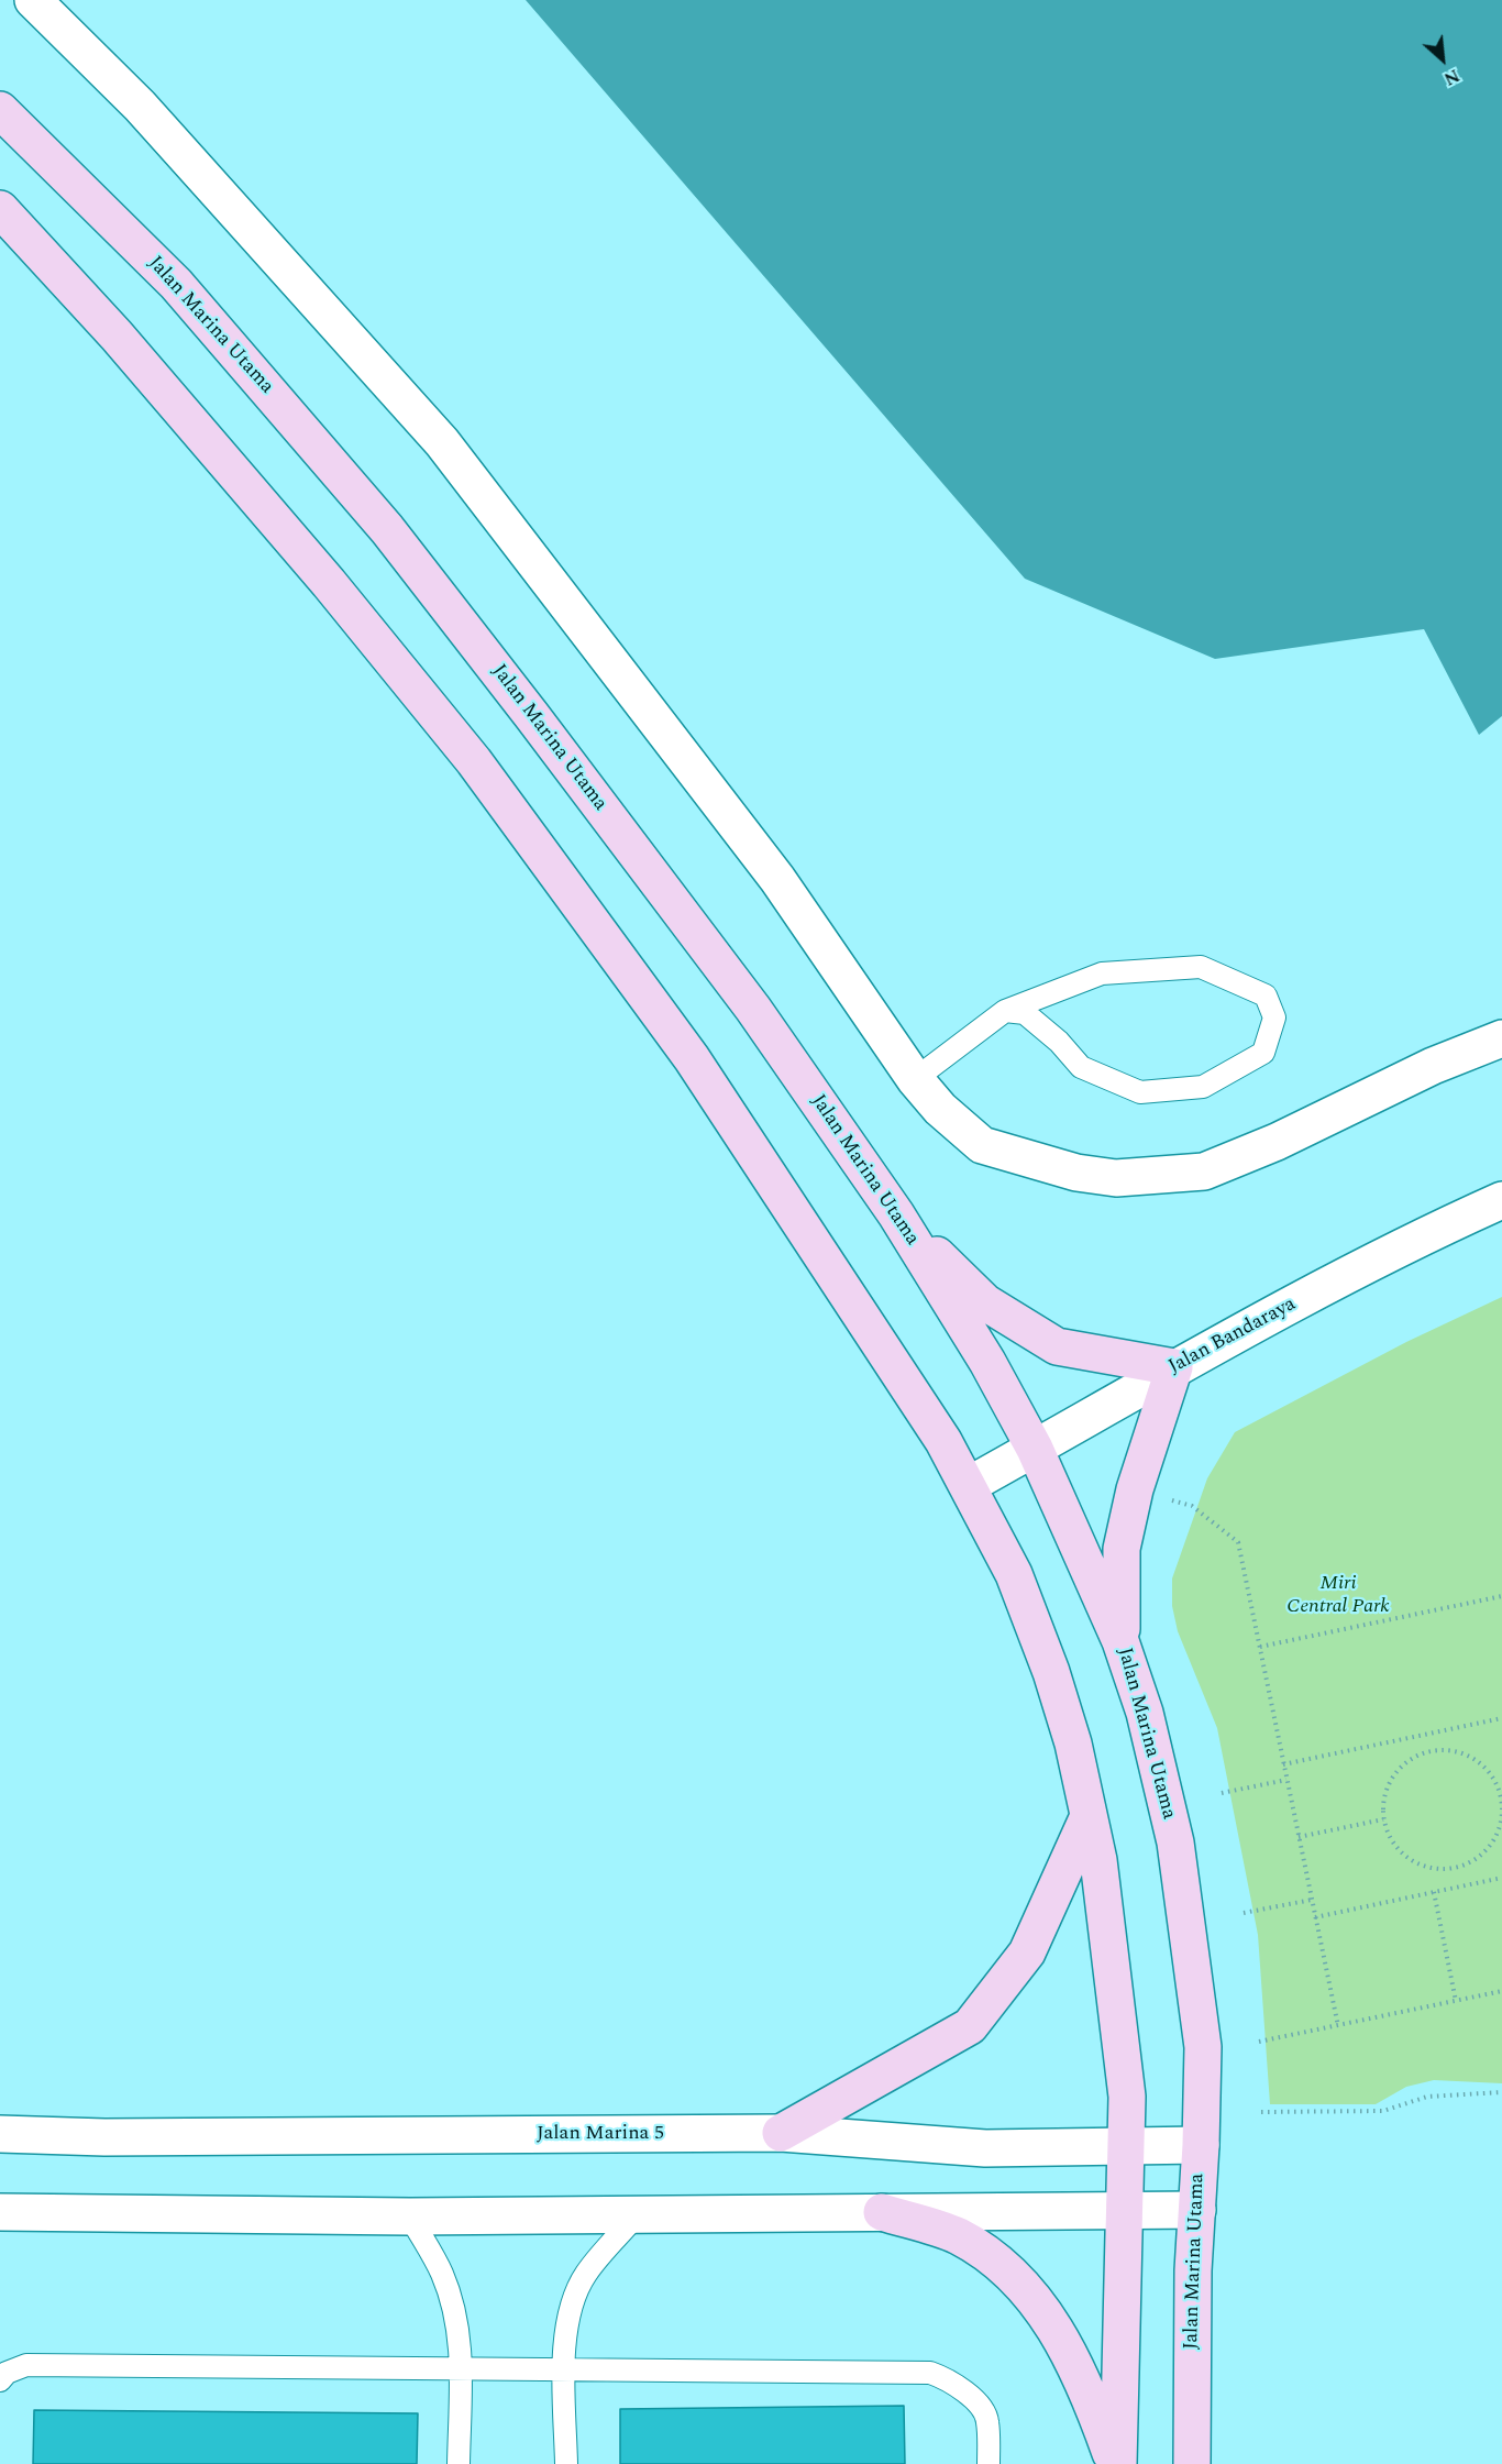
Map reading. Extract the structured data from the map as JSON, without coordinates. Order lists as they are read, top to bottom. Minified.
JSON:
{"streets":{"main road":["Jalan Marina Utama"],"street":["Jalan Bandaraya","Jalan Marina 5"]},"crossings":[["Jalan Marina Utama","Jalan Bandaraya"],["Jalan Marina Utama","Jalan Marina 5"]],"parks":["Miri Central Park"],"north":"bottom right"}
